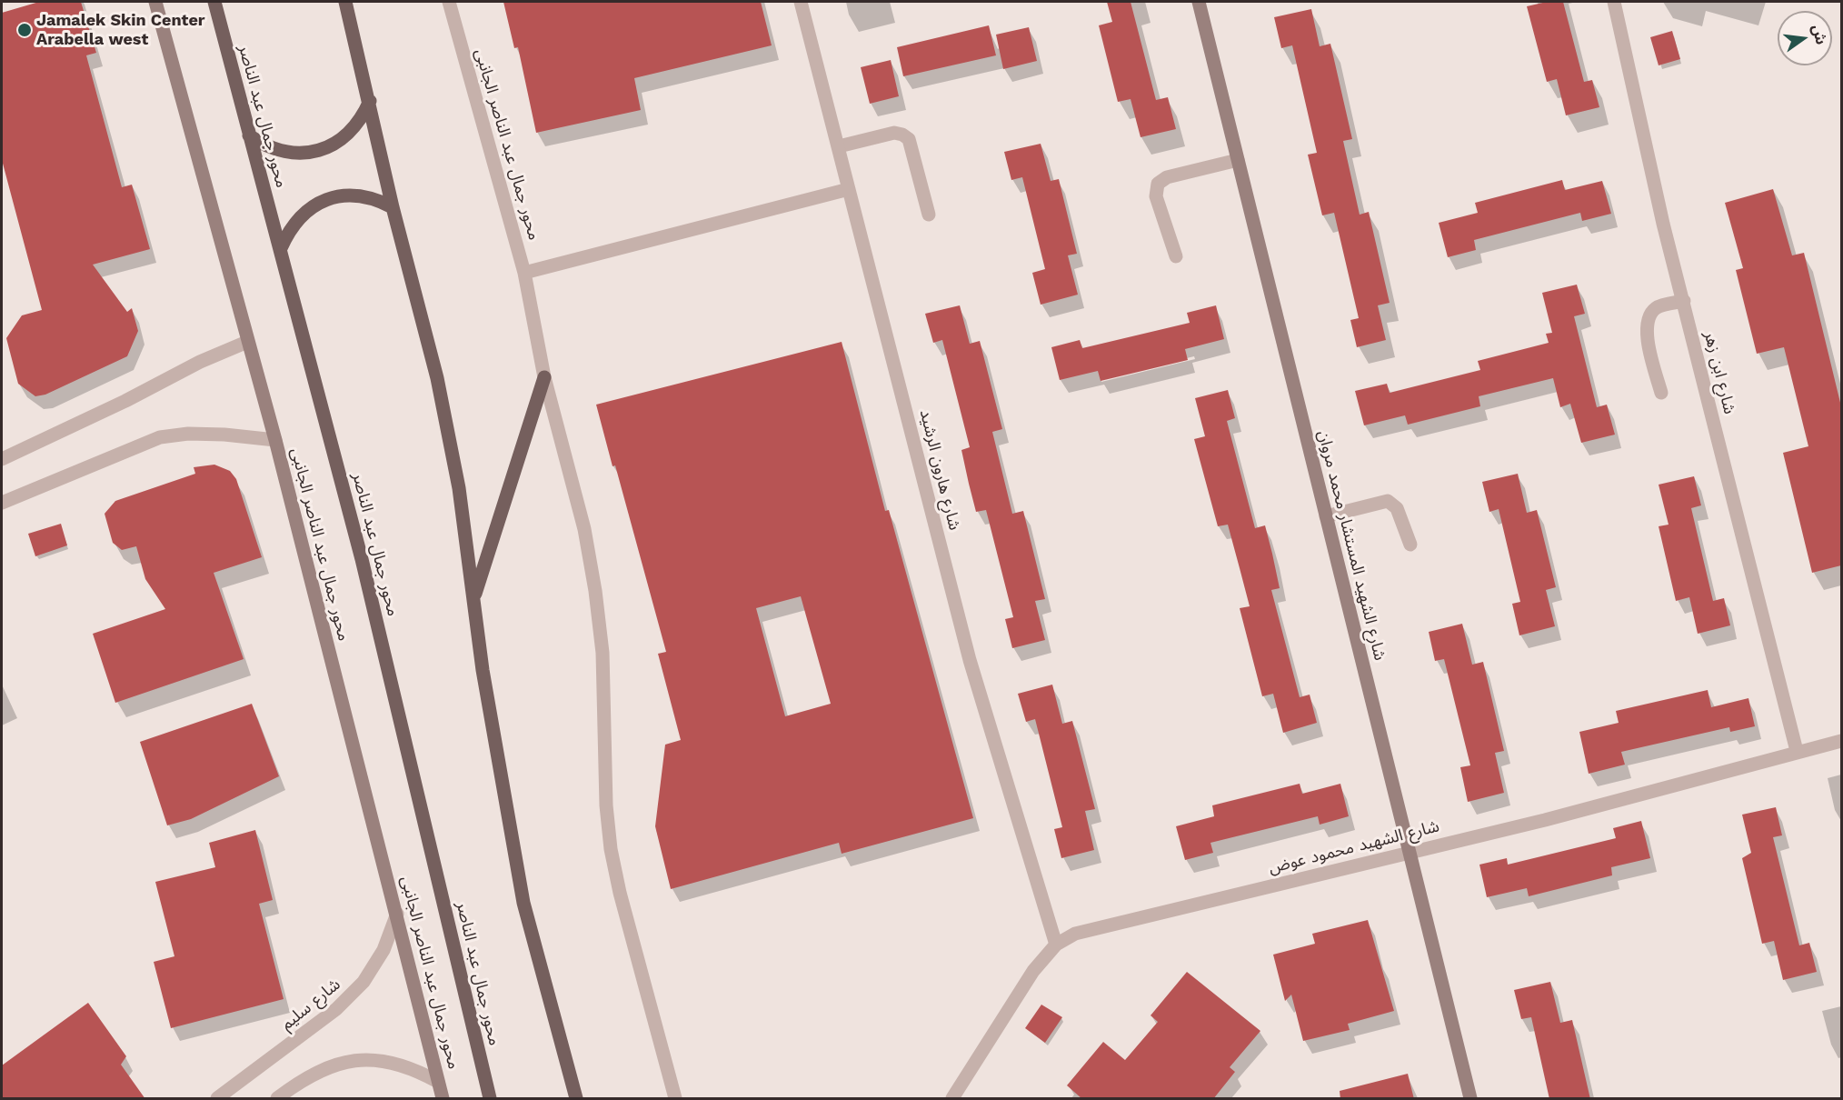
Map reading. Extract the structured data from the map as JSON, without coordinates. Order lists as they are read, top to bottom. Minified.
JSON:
{"streets":{"main road":["محور جمال عبد الناصر"],"street":["محور جمال عبد الناصر الجانبى","شارع ابن زهر","شارع هارون الرشيد","شارع الشهيد المستشار محمد مروان","شارع الشهيد محمود عوض","شارع سليم"]},"crossings":[["محور جمال عبد الناصر الجانبى","شارع سليم"],["شارع ابن زهر","شارع الشهيد محمود عوض"],["شارع هارون الرشيد","شارع الشهيد محمود عوض"],["شارع الشهيد المستشار محمد مروان","شارع الشهيد محمود عوض"]],"places":["Jamalek Skin Center Arabella west"],"north":"right"}
